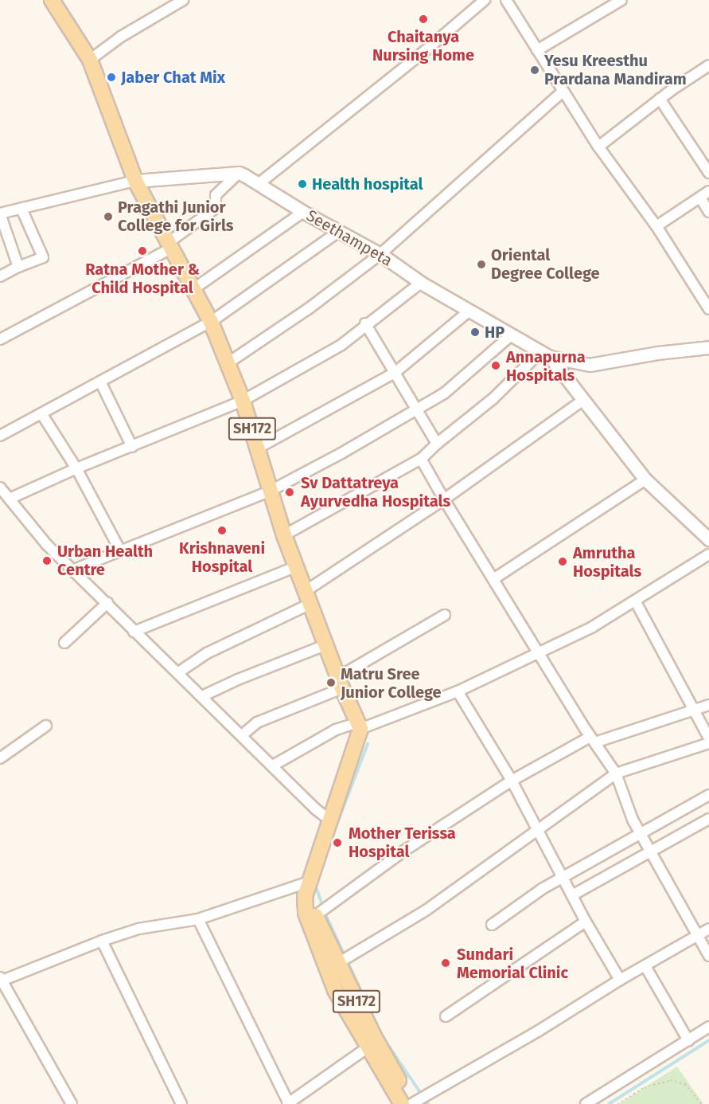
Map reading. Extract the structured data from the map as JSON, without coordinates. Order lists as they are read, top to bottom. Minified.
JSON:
{"streets":{"main road":["SH172"],"street":["Seethampeta"]},"places":["Chaitanya Nursing Home","Yesu Kreesthu Prardana Mandiram","Jaber Chat Mix","Health hospital","Pragathi Junior College for Girls","Ratna Mother & Child Hospital","Oriental Degree College","HP","Annapurna Hospitals","Sv Dattatreya Ayurvedha Hospitals","Krishnaveni Hospital","Urban Health Centre","Amrutha Hospitals","Matru Sree Junior College","Mother Terissa Hospital","Sundari Memorial Clinic"]}
